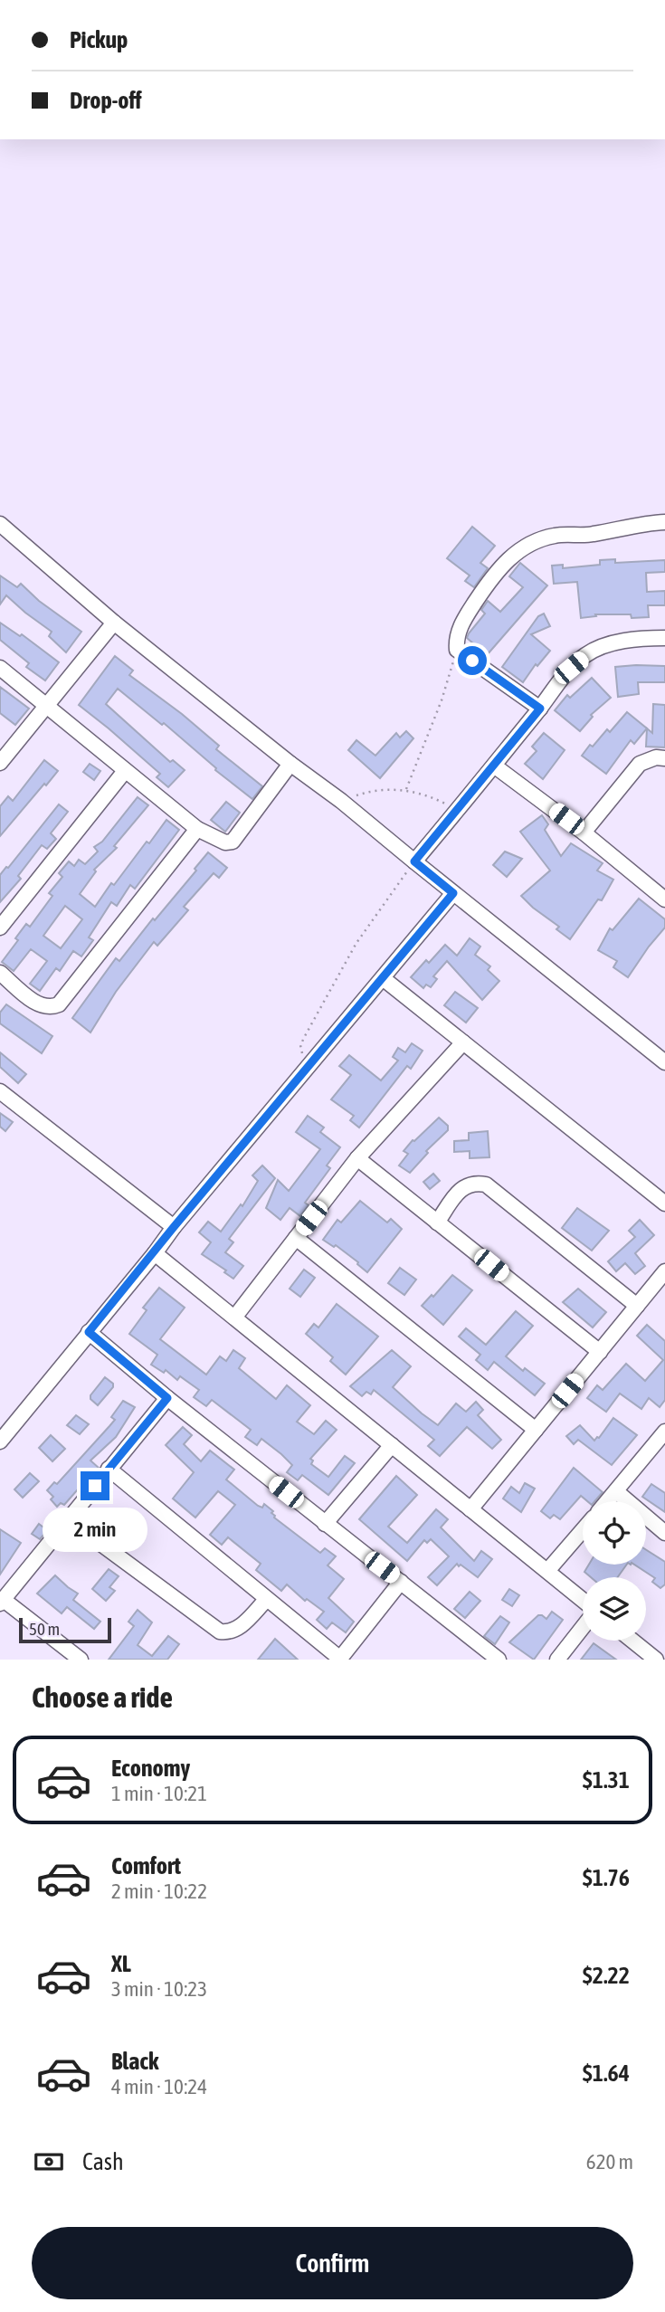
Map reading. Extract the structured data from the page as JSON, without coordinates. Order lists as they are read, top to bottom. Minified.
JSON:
{"scale_bar":"50 m","page":{"banner":["Pickup","Drop-off"],"bubble":"2 min","scale":"50 m","heading":"Choose a ride","list":[{"name":"Economy","note":"1 min · 10:21","value":"$1.31"},{"name":"Comfort","note":"2 min · 10:22","value":"$1.76"},{"name":"XL","note":"3 min · 10:23","value":"$2.22"},{"name":"Black","note":"4 min · 10:24","value":"$1.64"}],"pay":["Cash","620 m"],"buttons":"Confirm"}}
